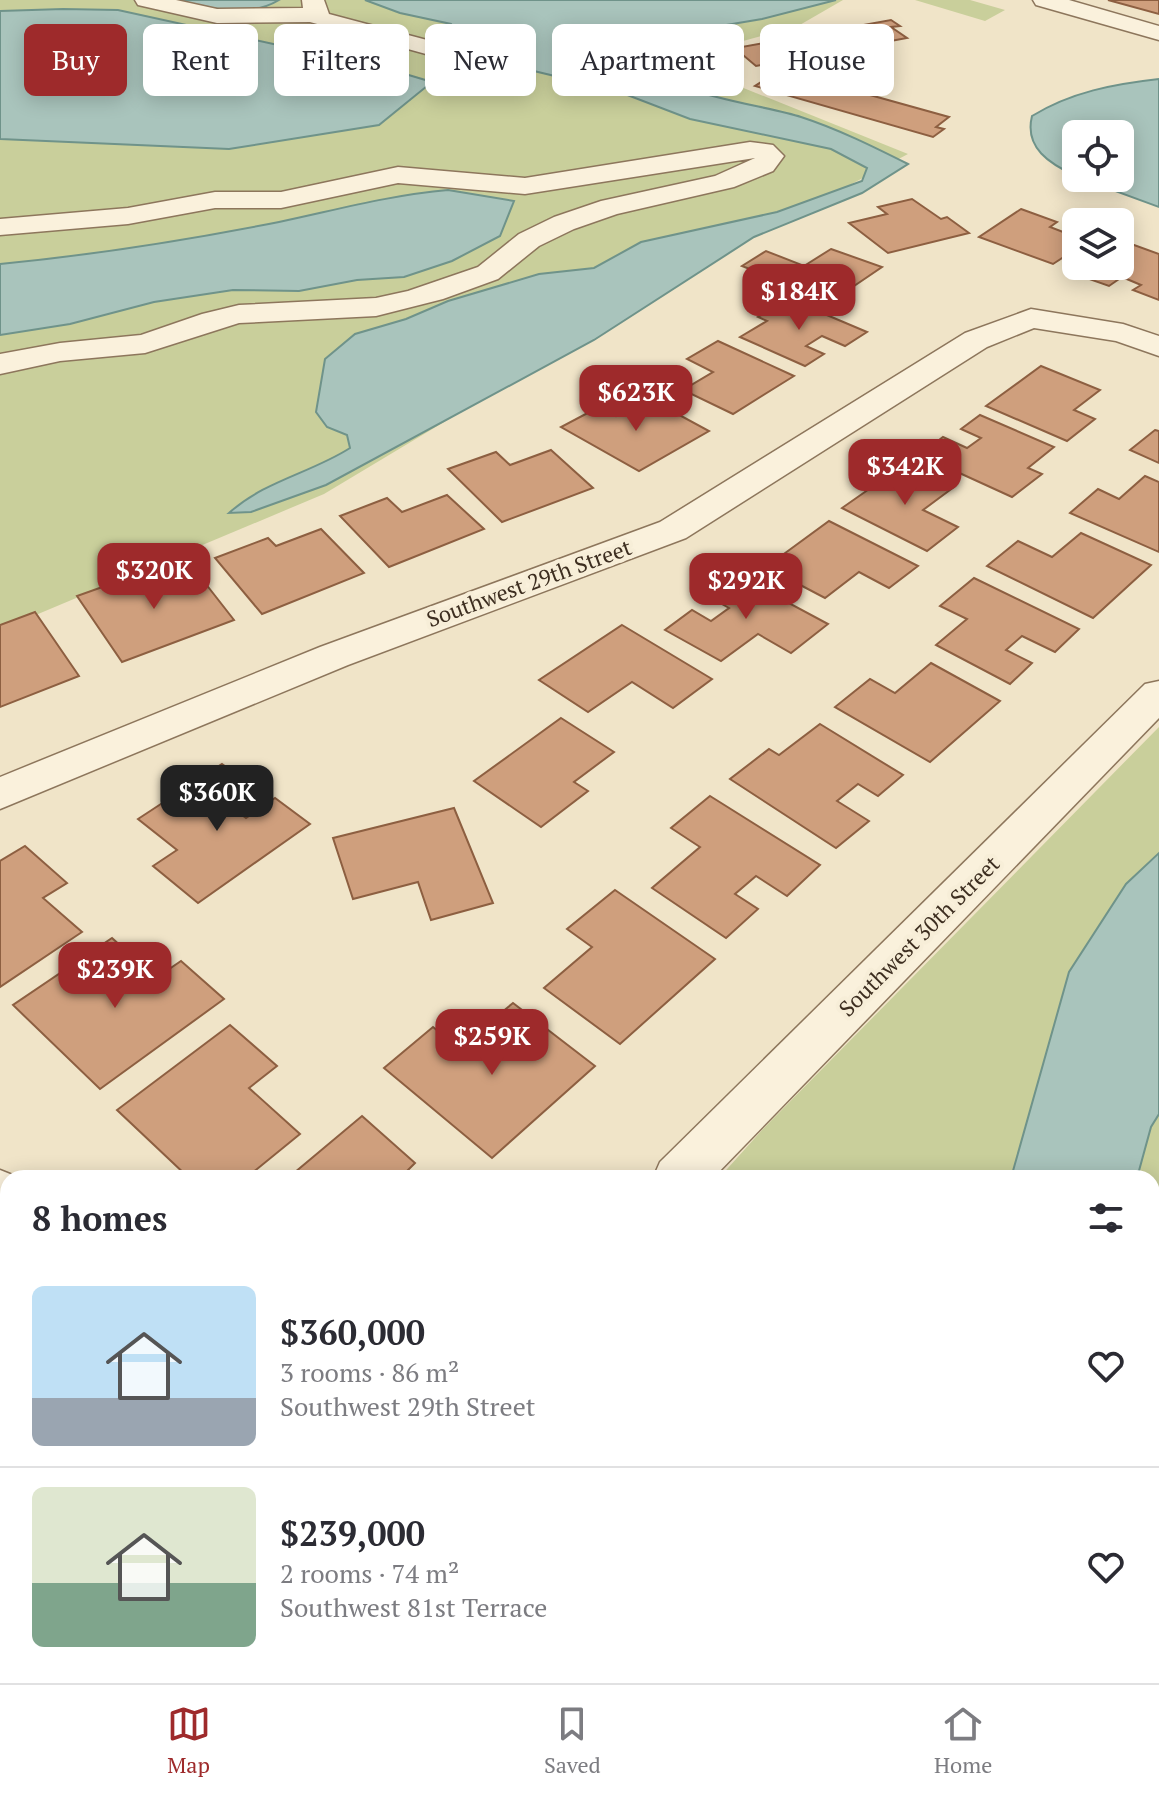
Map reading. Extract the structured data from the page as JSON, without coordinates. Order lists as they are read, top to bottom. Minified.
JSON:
{"streets":{"street":["Southwest 29th Street","Southwest 30th Street"]},"page":{"chip":["Buy","Rent","Filters","New","Apartment","House"],"price":["$184K","$623K","$342K","$320K","$292K","$360K","$239K","$259K"],"heading":"8 homes","list":[{"name":"$360,000","note":"3 rooms · 86 m² · Southwest 29th Street"},{"name":"$239,000","note":"2 rooms · 74 m² · Southwest 81st Terrace"}],"tabs":["Map","Saved","Home"]}}
